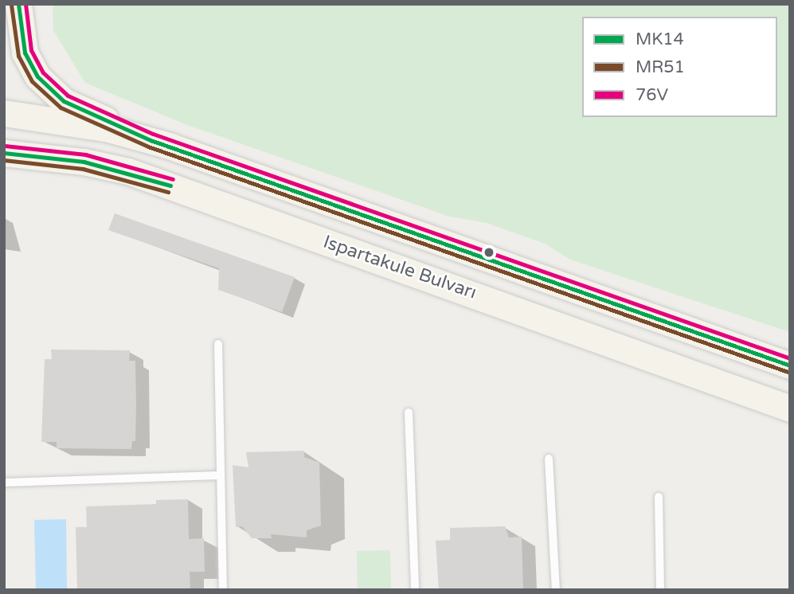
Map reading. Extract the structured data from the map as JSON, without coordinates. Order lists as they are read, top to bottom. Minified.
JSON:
{"streets":{"main road":["Ispartakule Bulvarı"]},"lines":["transit line MK14","transit line 76V","transit line MR51"],"legend":["MK14","MR51","76V"]}
